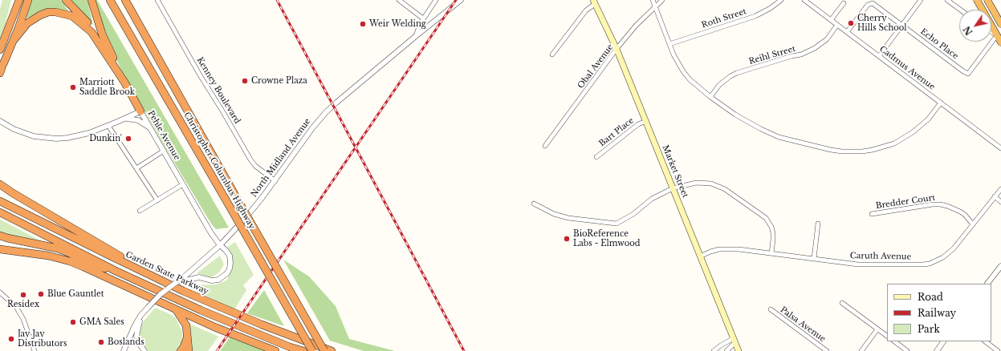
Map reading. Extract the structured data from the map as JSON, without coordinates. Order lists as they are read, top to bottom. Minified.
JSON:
{"streets":{"highway":["Christopher Columbus Highway","Garden State Parkway"],"main road":["Market Street"],"street":["Roth Street","Echo Place","Reihl Street","Obal Avenue","Cadmus Avenue","Kenney Boulevard","Bart Place","Pehle Avenue","North Midland Avenue","Bredder Court","Caruth Avenue","Palsa Avenue"]},"crossings":[["Echo Place","Cadmus Avenue"],["Reihl Street","Cadmus Avenue"],["Obal Avenue","Market Street"],["Kenney Boulevard","North Midland Avenue"],["Bart Place","Market Street"],["Pehle Avenue","North Midland Avenue"],["Market Street","Caruth Avenue"],["Bredder Court","Caruth Avenue"]],"places":["Cherry Hills School","Weir Welding","Crowne Plaza","Marriott Saddle Brook","Dunkin'","BioReference Labs - Elmwood","Blue Gauntlet","Residex","GMA Sales","Jay Jay Distributors","Boslands"],"legend":["Road","Railway","Park"],"north":"bottom left"}
